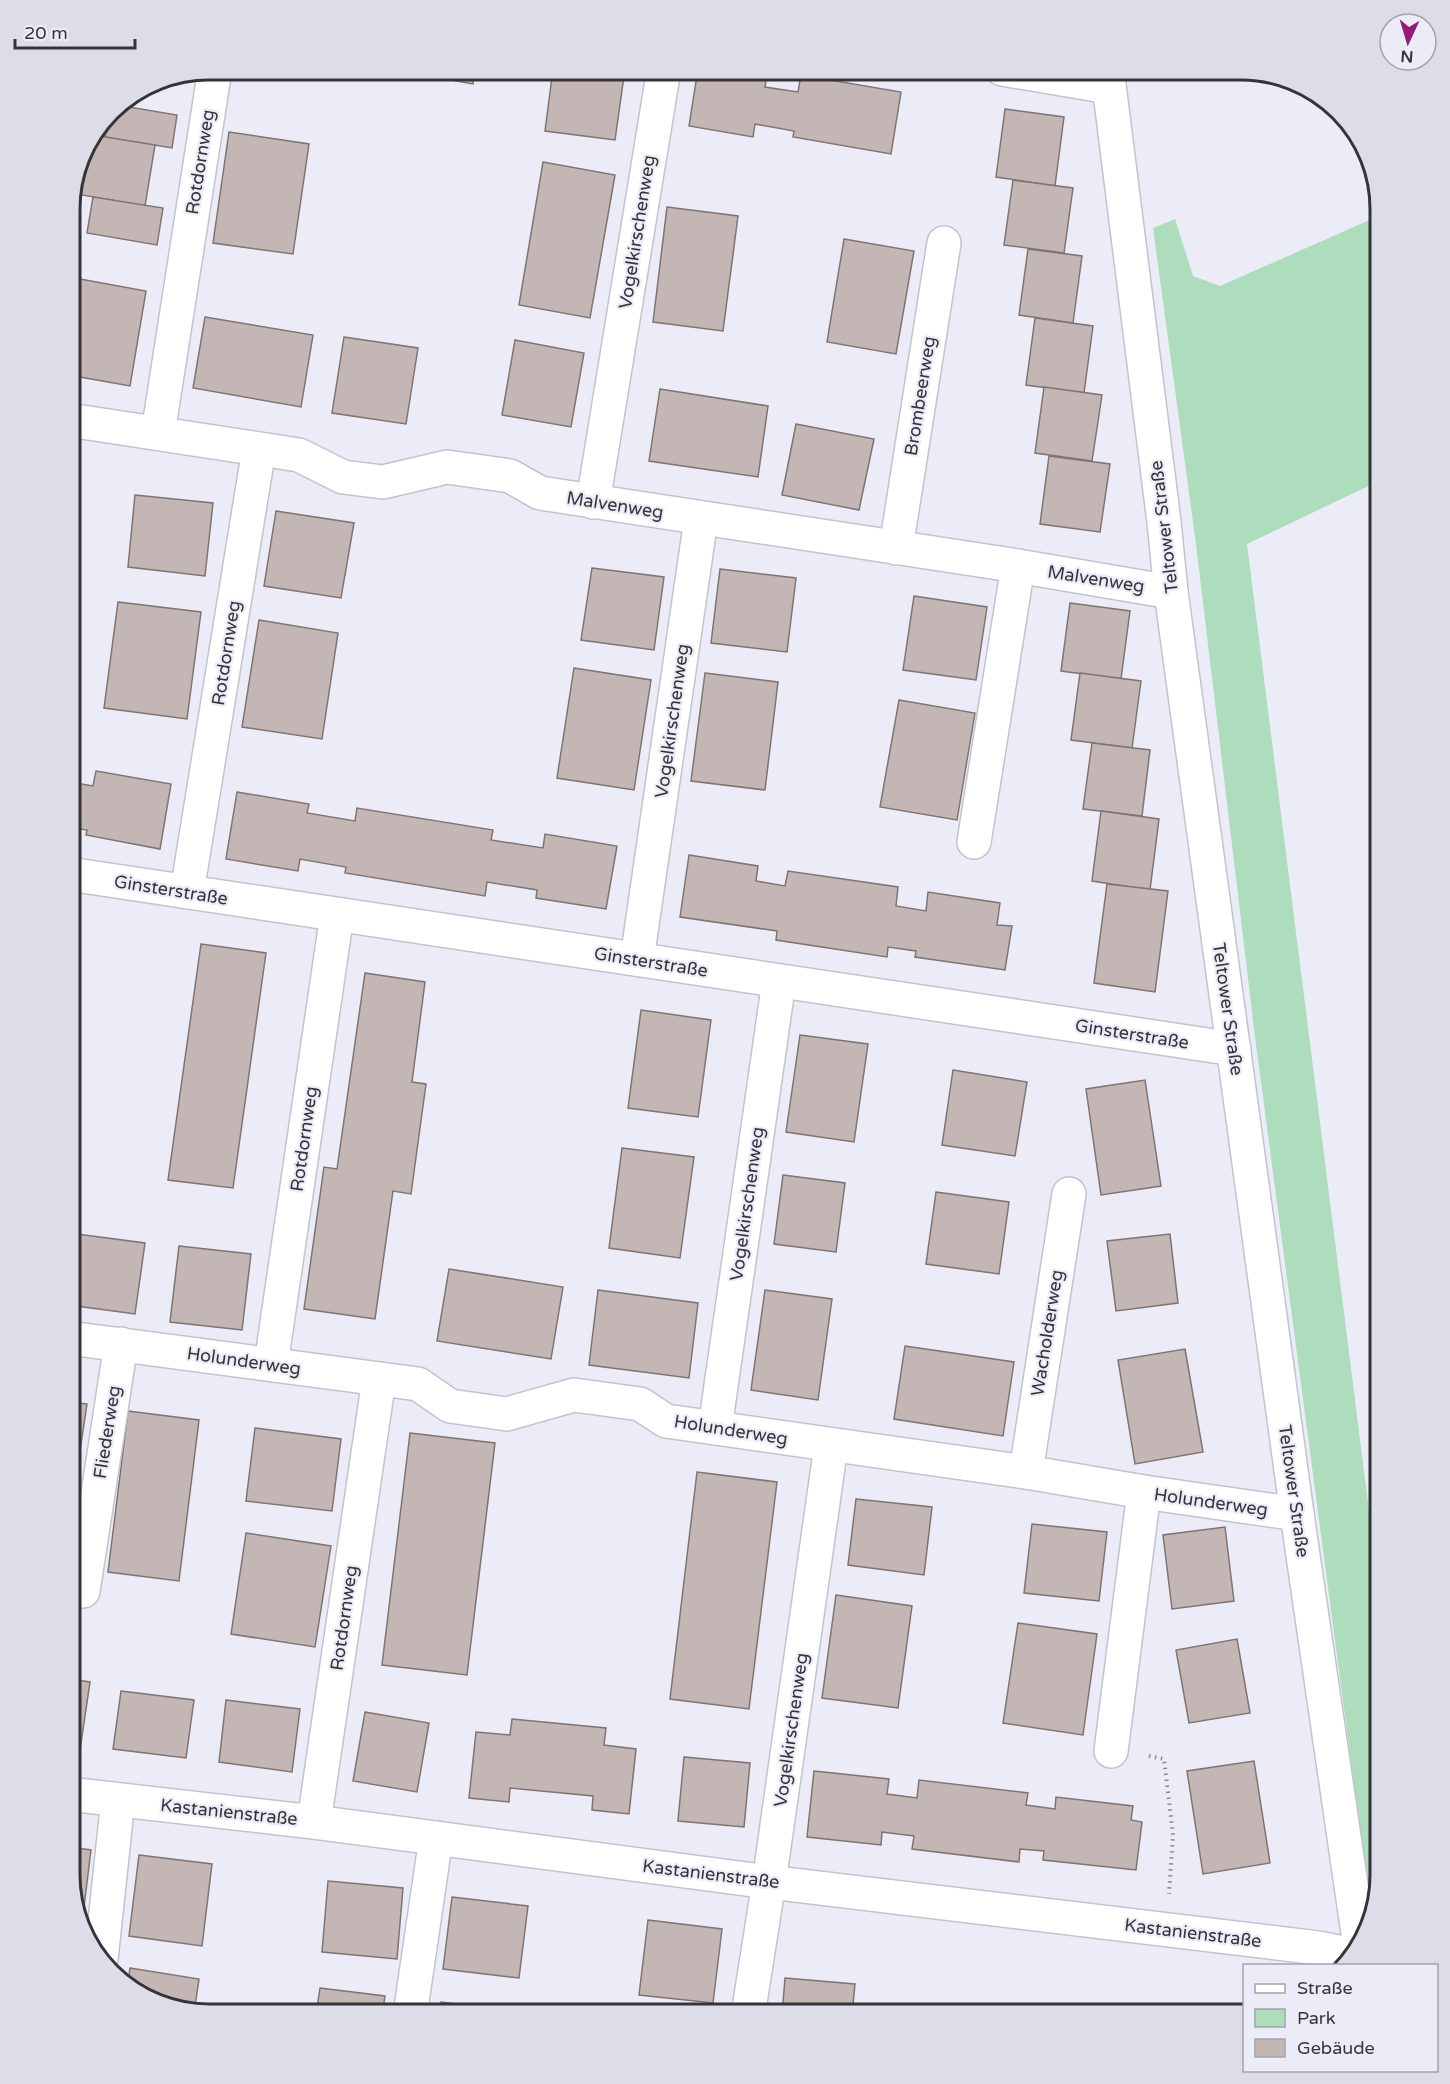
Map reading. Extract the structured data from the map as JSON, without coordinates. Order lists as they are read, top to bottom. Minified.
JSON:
{"streets":{"street":["Rotdornweg","Vogelkirschenweg","Brombeerweg","Malvenweg","Teltower Straße","Ginsterstraße","Wacholderweg","Holunderweg","Fliederweg","Kastanienstraße"]},"crossings":[["Rotdornweg","Malvenweg"],["Rotdornweg","Ginsterstraße"],["Rotdornweg","Holunderweg"],["Rotdornweg","Kastanienstraße"],["Vogelkirschenweg","Malvenweg"],["Vogelkirschenweg","Ginsterstraße"],["Vogelkirschenweg","Holunderweg"],["Vogelkirschenweg","Kastanienstraße"],["Brombeerweg","Malvenweg"],["Malvenweg","Teltower Straße"],["Teltower Straße","Ginsterstraße"],["Teltower Straße","Holunderweg"],["Wacholderweg","Holunderweg"],["Holunderweg","Fliederweg"]],"legend":["Straße","Park","Gebäude"],"scale_bar":"20 m","north":"bottom"}
